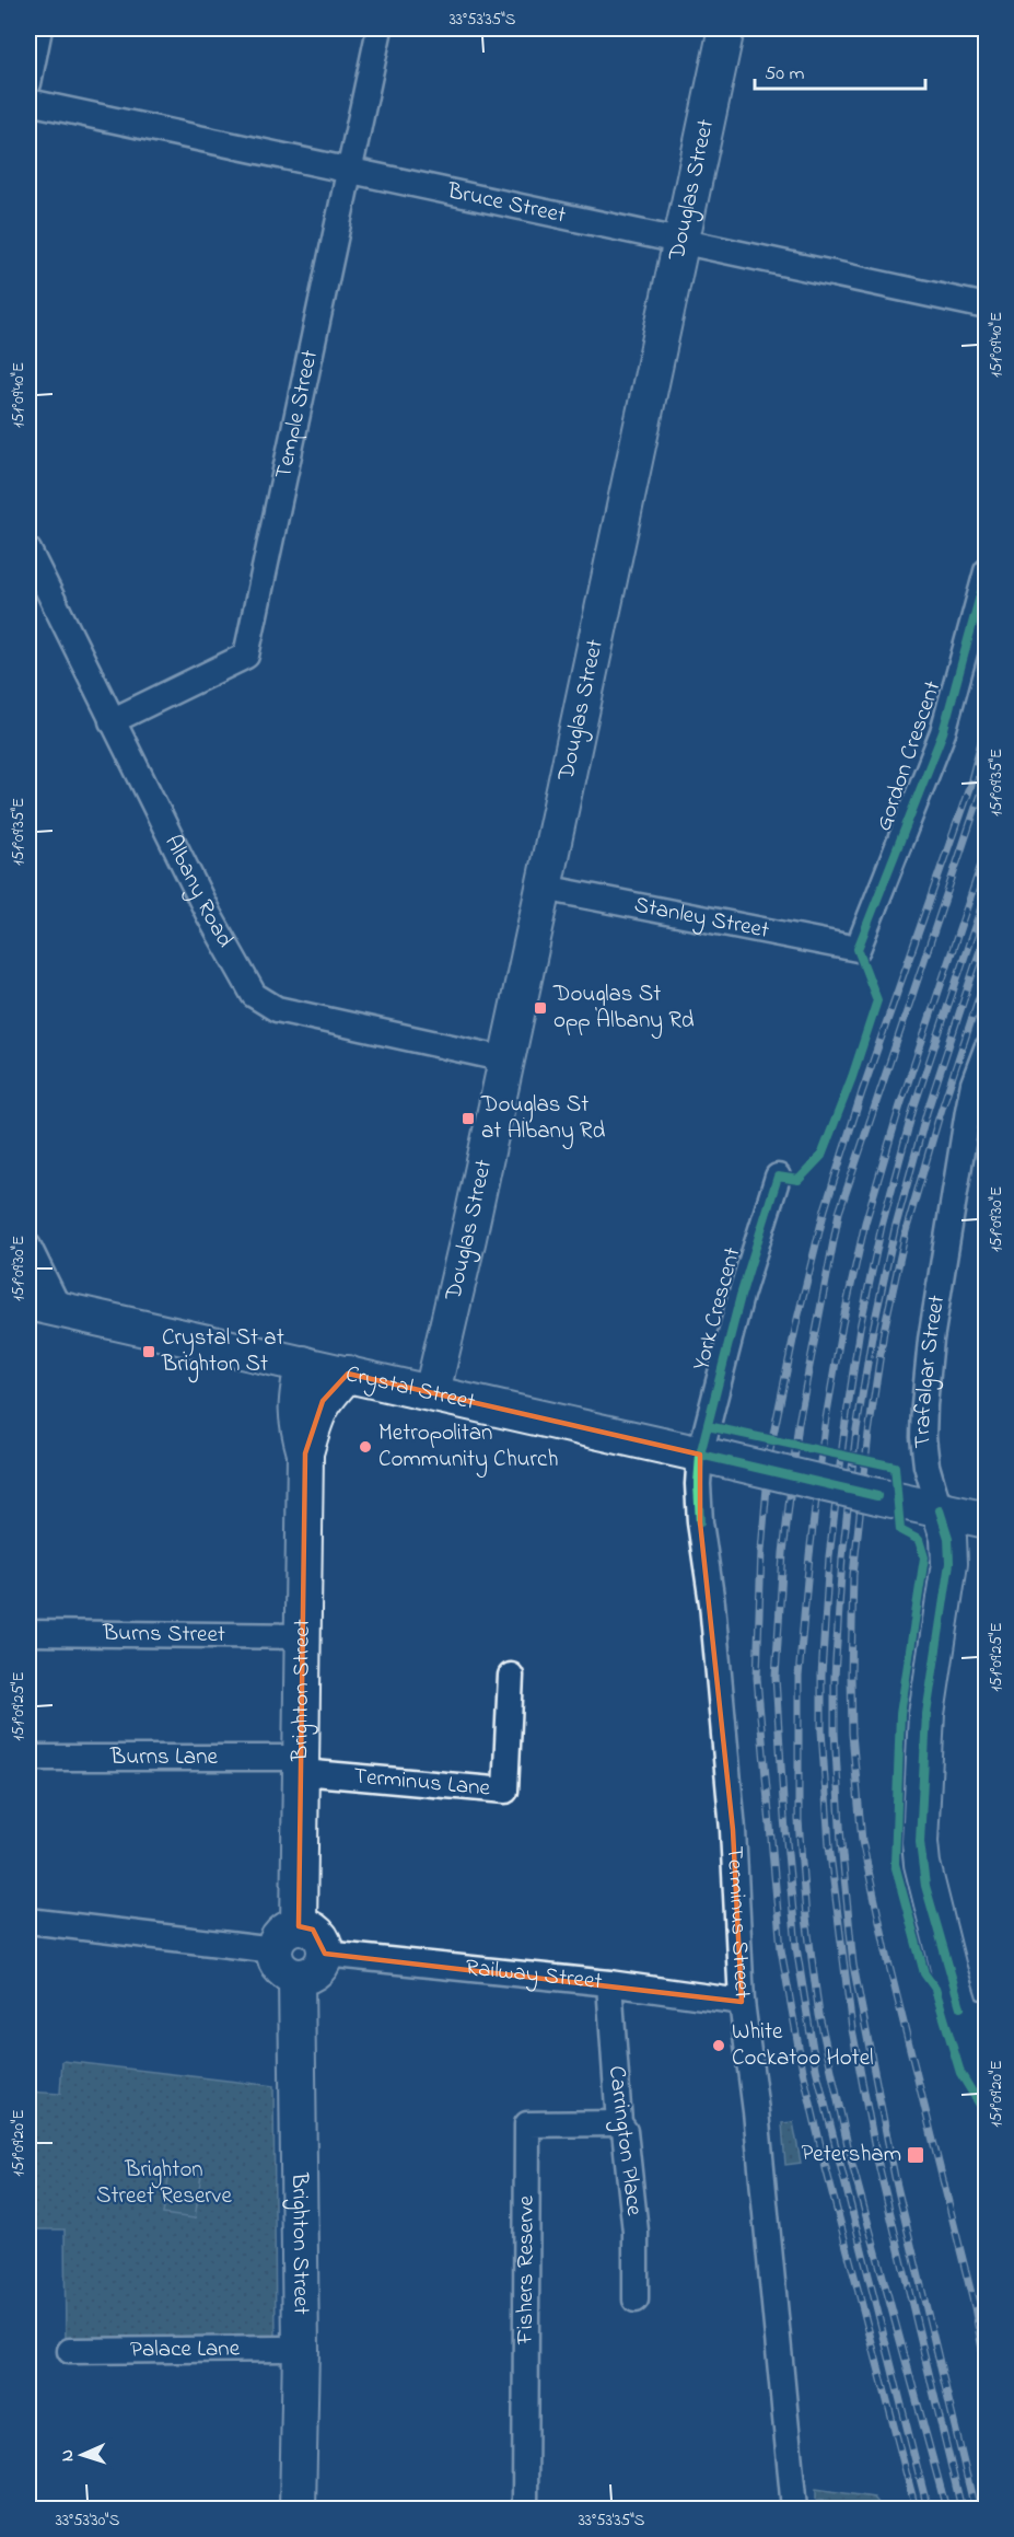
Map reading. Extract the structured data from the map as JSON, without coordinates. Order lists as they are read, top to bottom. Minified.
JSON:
{"streets":{"main road":["Douglas Street","Trafalgar Street","Crystal Street","Brighton Street"],"street":["Bruce Street","Temple Street","Gordon Crescent","Albany Road","Stanley Street","York Crescent","Burns Street","Burns Lane","Terminus Lane","Terminus Street","Railway Street","Carrington Place","Fishers Reserve","Palace Lane"]},"crossings":[["Douglas Street","Bruce Street"],["Douglas Street","Albany Road"],["Douglas Street","Stanley Street"],["Douglas Street","Crystal Street"],["Bruce Street","Temple Street"],["Temple Street","Albany Road"],["Gordon Crescent","Stanley Street"],["York Crescent","Crystal Street"],["York Crescent","Terminus Street"],["Trafalgar Street","Crystal Street"],["Crystal Street","Brighton Street"],["Crystal Street","Terminus Street"],["Burns Street","Brighton Street"],["Brighton Street","Burns Lane"],["Brighton Street","Terminus Lane"],["Brighton Street","Railway Street"],["Brighton Street","Palace Lane"],["Burns Lane","Terminus Lane"],["Terminus Street","Railway Street"],["Railway Street","Carrington Place"],["Carrington Place","Fishers Reserve"]],"parks":["Brighton Street Reserve"],"places":{"transit":["Douglas St opp Albany Rd","Douglas St at Albany Rd","Crystal St at Brighton St","Petersham"],"other":["Metropolitan Community Church","White Cockatoo Hotel"]},"scale_bar":"50 m","north":"left","coordinates":["33°53'35\"S","151°09'40\"E","151°09'35\"E","151°09'30\"E","151°09'25\"E","151°09'20\"E","33°53'30\"S"]}
